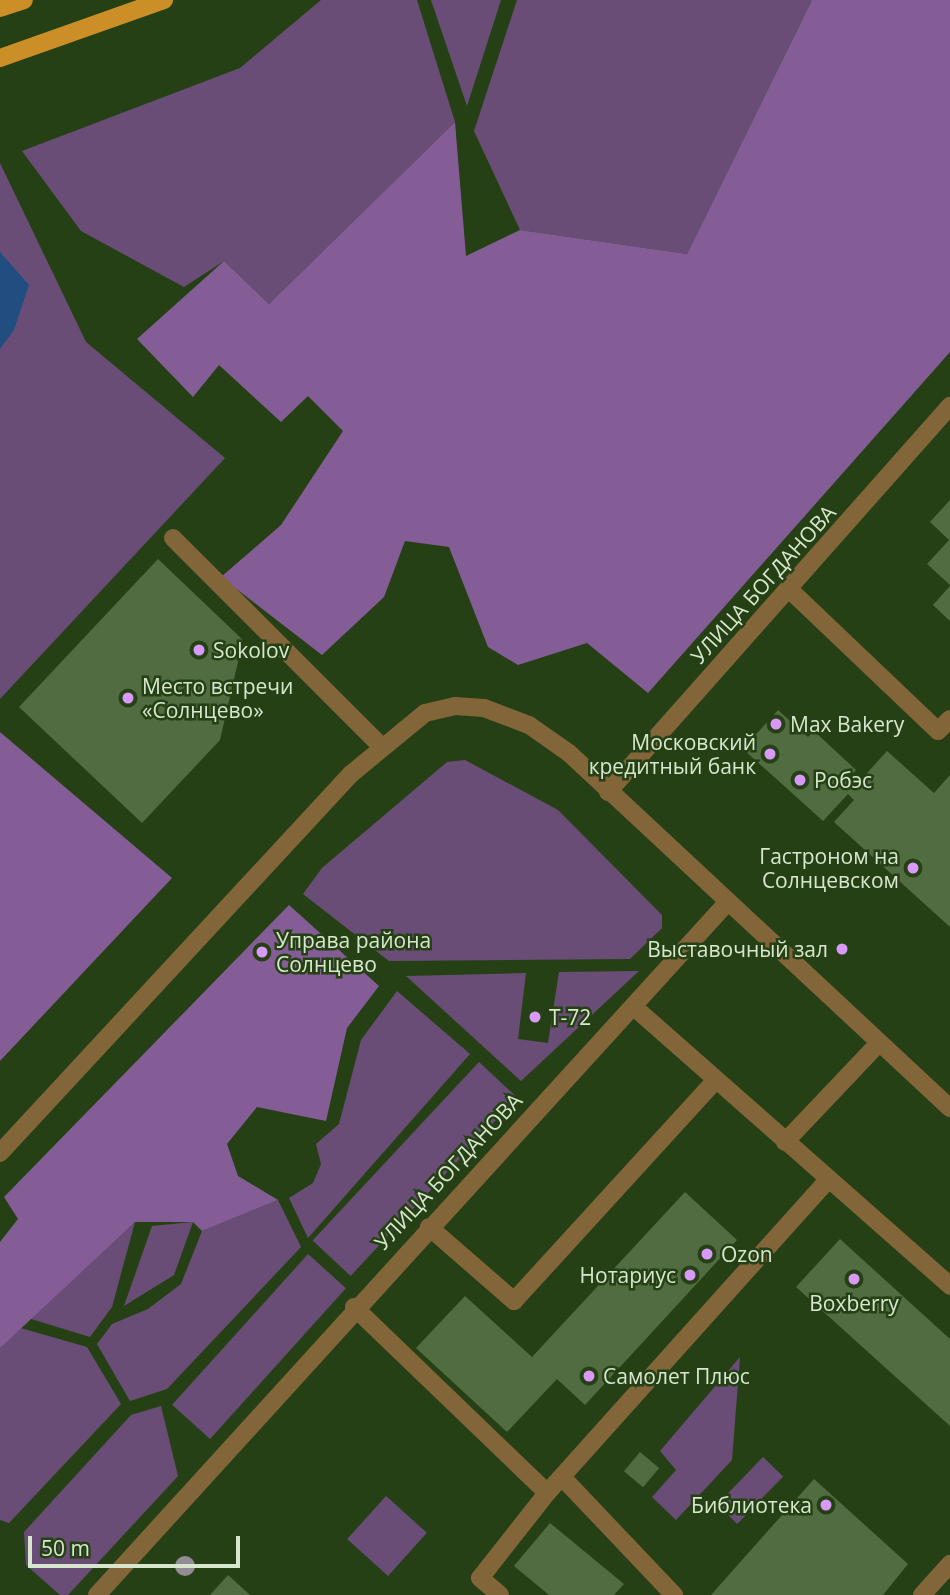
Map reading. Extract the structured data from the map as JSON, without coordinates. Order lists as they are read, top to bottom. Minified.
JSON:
{"streets":{"street":["УЛИЦА БОГДАНОВА"]},"places":["Sokolov","Место встречи «Солнцево»","Max Bakery","Московский кредитный банк","Робэс","Гастроном на Солнцевском","Выставочный зал","Управа района Солнцево","Т-72","Ozon","Нотариус","Boxberry","Самолет Плюс","Библиотека"],"scale_bar":"50 m"}
